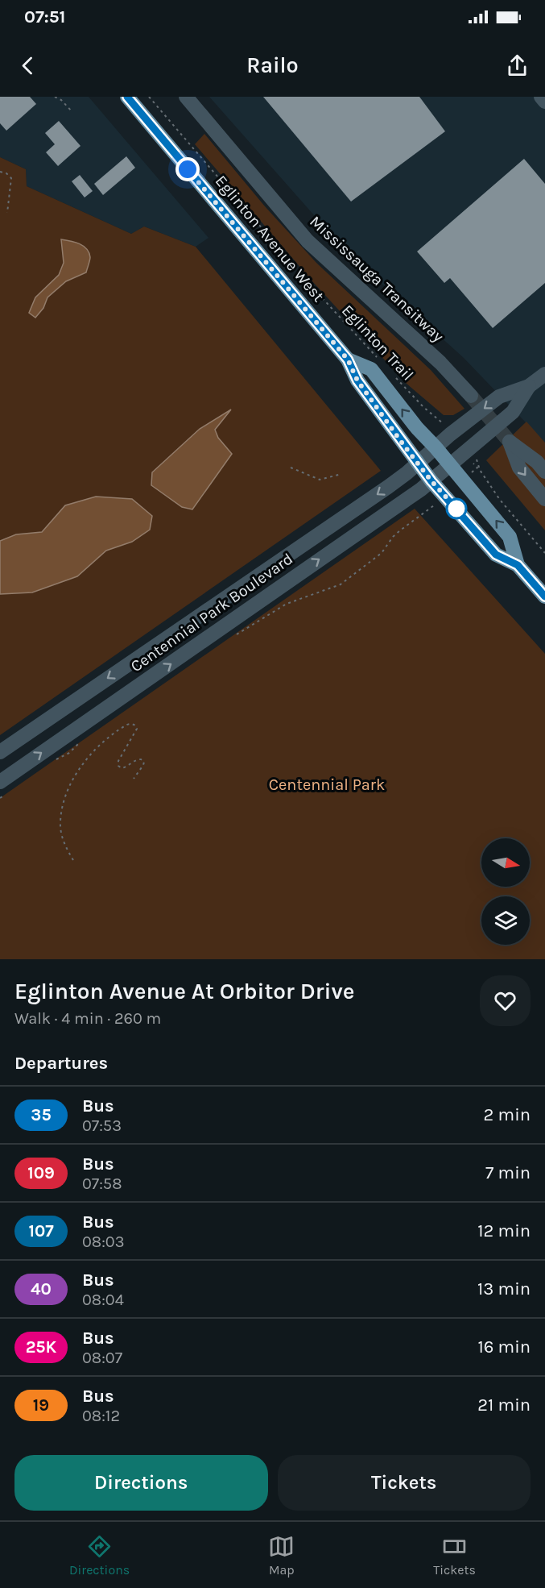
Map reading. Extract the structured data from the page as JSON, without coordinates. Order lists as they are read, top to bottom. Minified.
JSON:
{"streets":{"main road":["Eglinton Avenue West"],"street":["Mississauga Transitway","Centennial Park Boulevard"],"path":["Eglinton Trail"]},"crossings":[["Eglinton Avenue West","Centennial Park Boulevard"]],"parks":["Centennial Park"],"lines":["bus line 35"],"north":"right","page":{"status":"07:51","header":"Railo","heading":[["Eglinton Avenue At Orbitor Drive","Walk · 4 min · 260 m"],"Departures"],"list":[{"mark":"35","name":"Bus","note":"07:53","value":"2 min"},{"mark":"109","name":"Bus","note":"07:58","value":"7 min"},{"mark":"107","name":"Bus","note":"08:03","value":"12 min"},{"mark":"40","name":"Bus","note":"08:04","value":"13 min"},{"mark":"25K","name":"Bus","note":"08:07","value":"16 min"},{"mark":"19","name":"Bus","note":"08:12","value":"21 min"}],"buttons":["Directions","Tickets"],"tabs":["Directions","Map","Tickets"]}}
